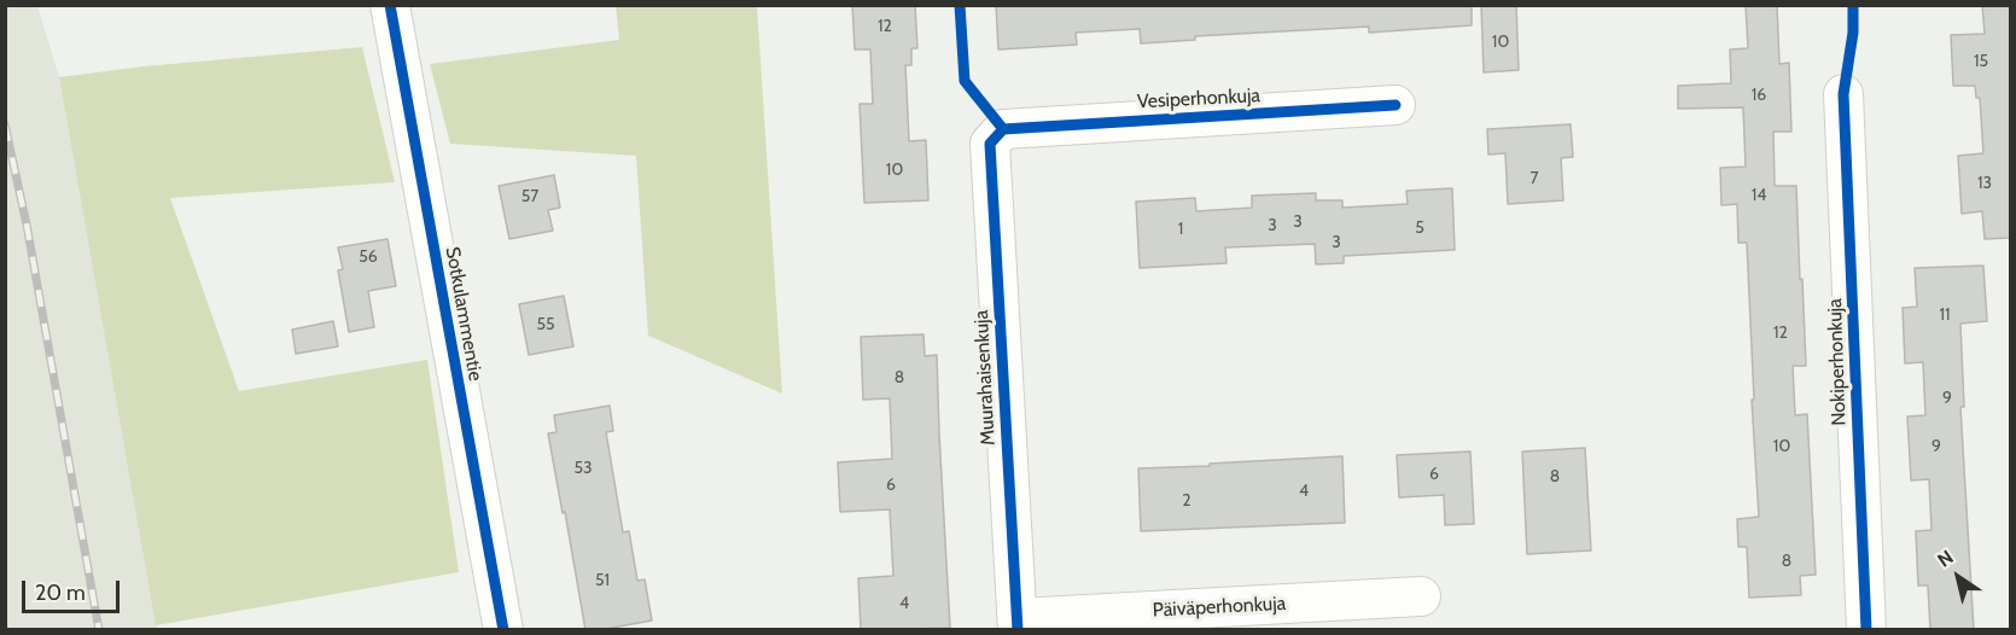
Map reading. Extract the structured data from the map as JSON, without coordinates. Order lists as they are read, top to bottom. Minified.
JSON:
{"streets":{"street":["Vesiperhonkuja","Sotkulammentie","Nokiperhonkuja","Muurahaisenkuja","Päiväperhonkuja"]},"crossings":[["Vesiperhonkuja","Muurahaisenkuja"],["Muurahaisenkuja","Päiväperhonkuja"]],"house_numbers":["12","10","15","16","10","7","13","14","57","3","3","5","1","3","56","11","55","12","8","9","10","9","53","6","8","6","4","2","8","51","4"],"scale_bar":"20 m","north":"top left"}
